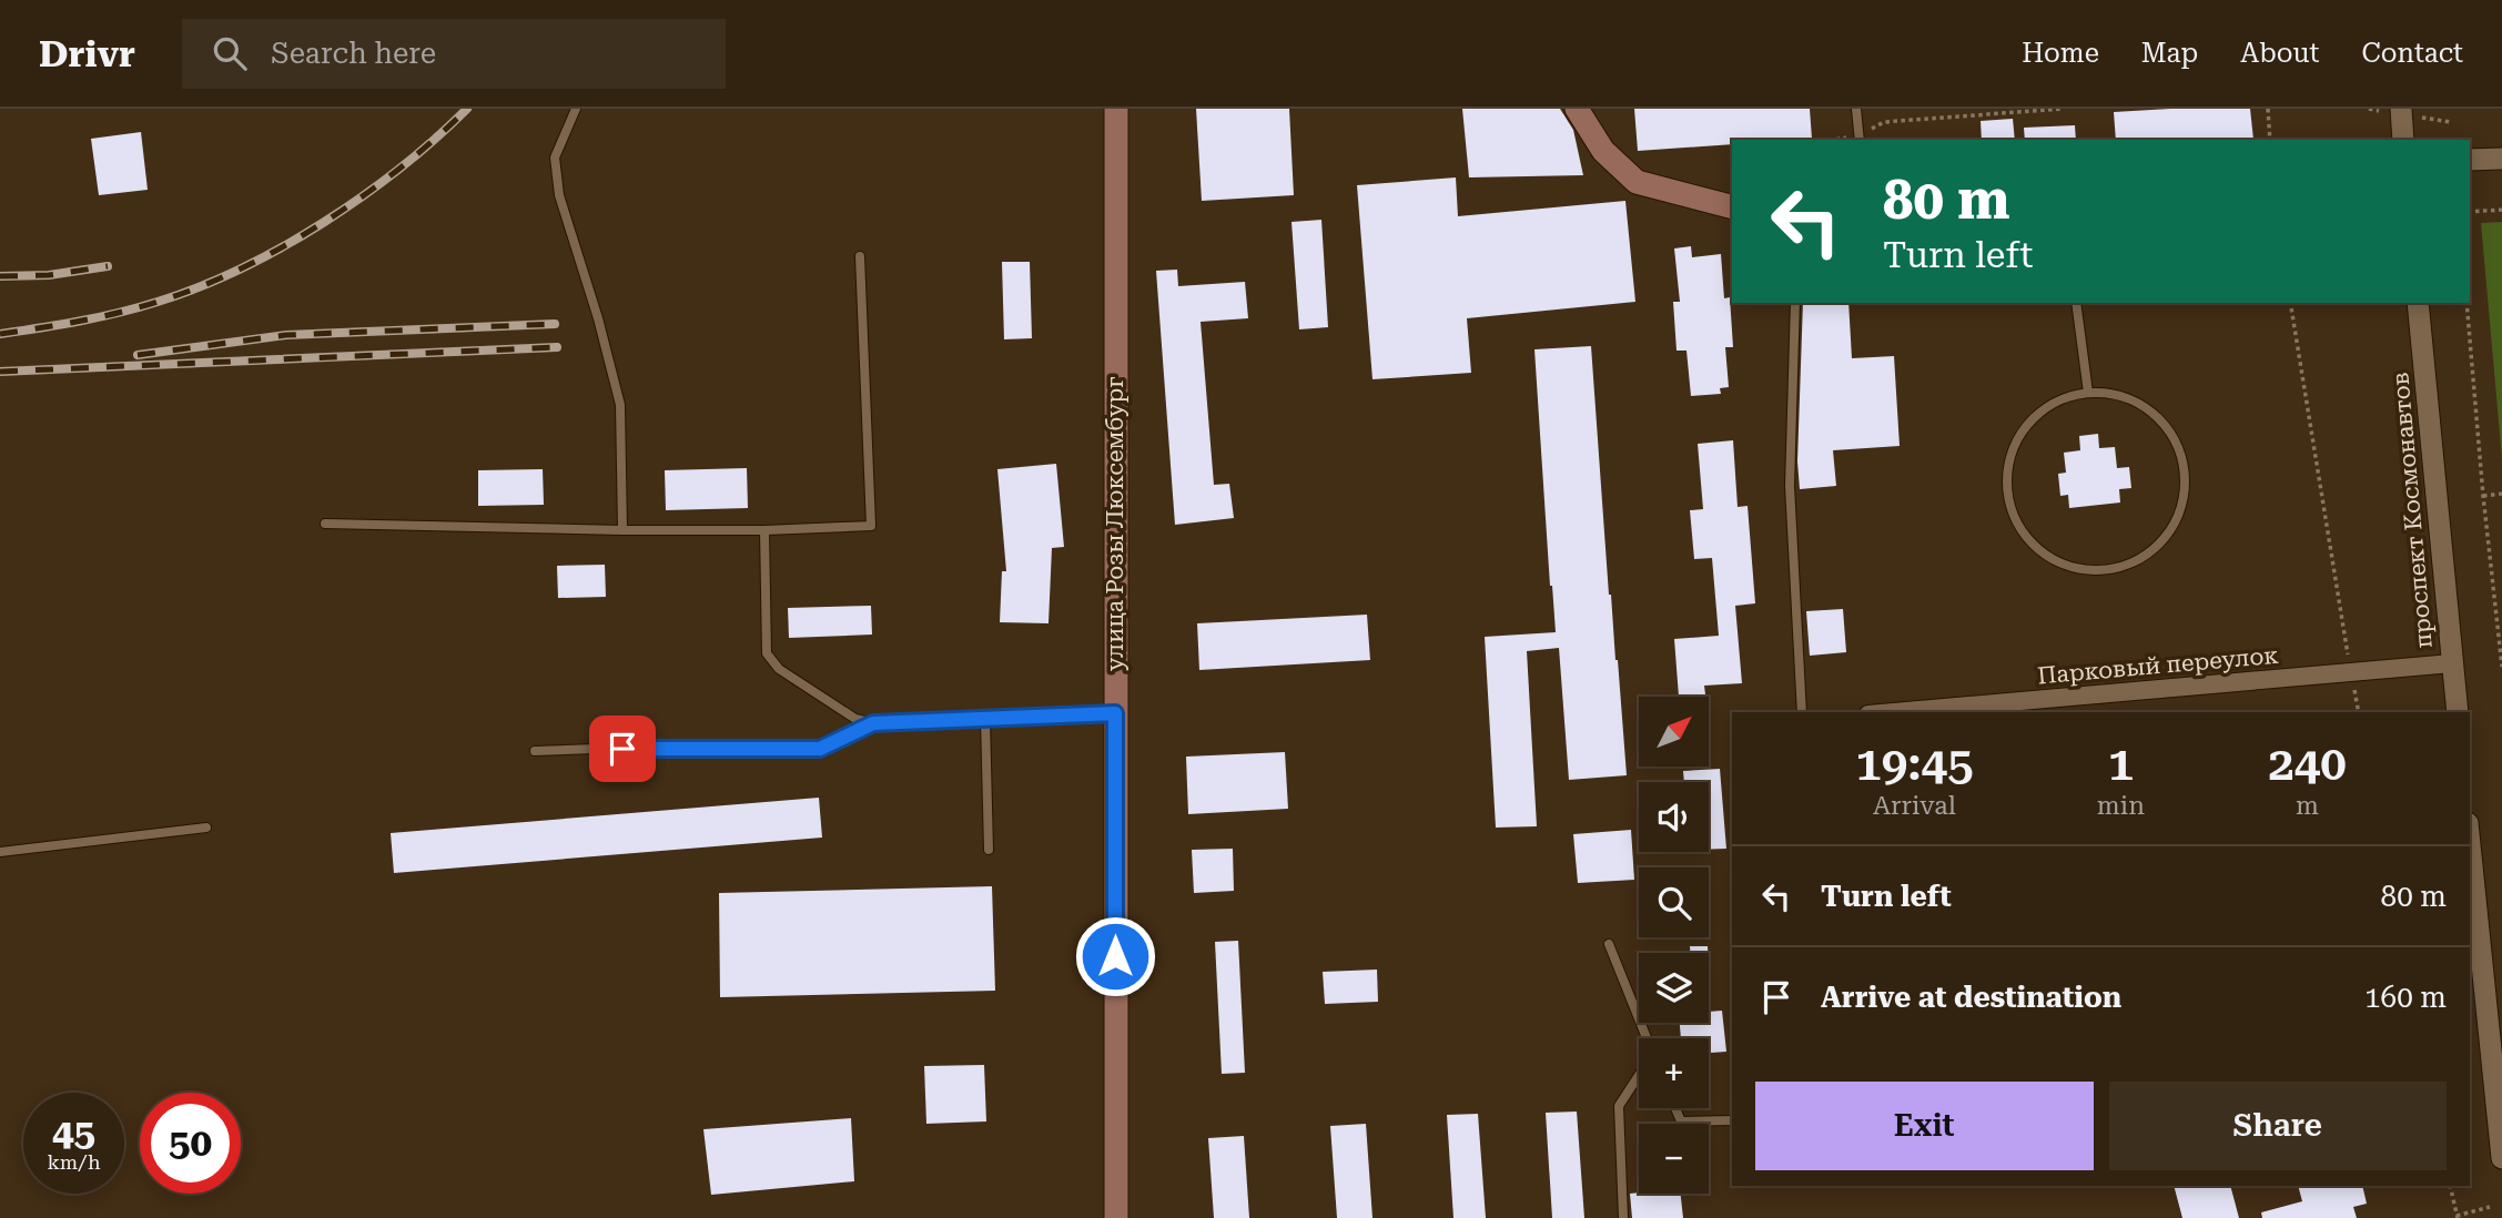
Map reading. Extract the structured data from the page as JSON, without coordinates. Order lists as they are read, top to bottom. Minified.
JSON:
{"streets":{"main road":["улица Розы Люксембург"],"street":["проспект Космонавтов","Парковый переулок"]},"crossings":[["проспект Космонавтов","Парковый переулок"]],"north":"top right","page":{"header":"Drivr","search":"Search here","nav":["Home","Map","About","Contact"],"turn":["80 m","Turn left"],"map_buttons":["+","−"],"eta":["19:45","Arrival","1","min","240","m"],"list":[{"name":"Turn left","value":"80 m"},{"name":"Arrive at destination","value":"160 m"}],"buttons":["Exit","Share"],"speed":"45 km/h","limit":"50"}}
